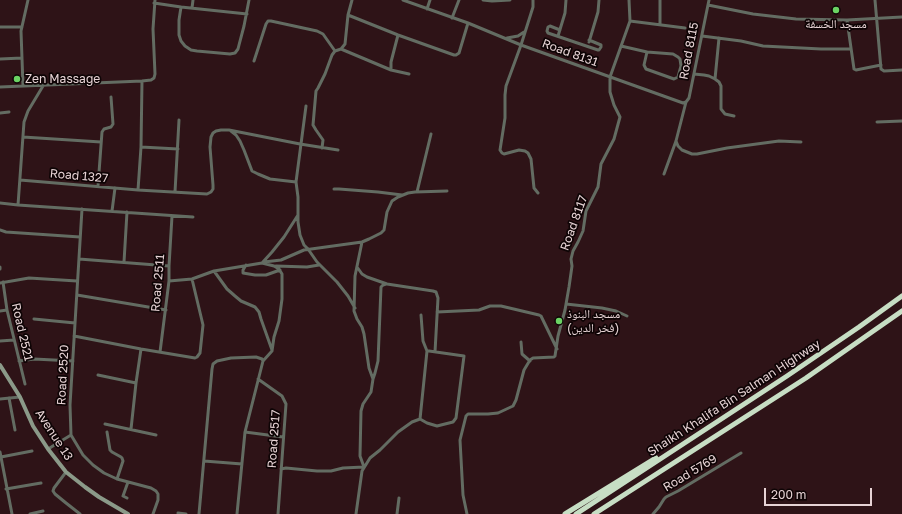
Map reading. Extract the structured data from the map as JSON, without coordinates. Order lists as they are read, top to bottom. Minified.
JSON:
{"streets":{"highway":["Shaikh Khalifa Bin Salman Highway"],"street":["Road 8115","Road 8131","Road 1327","Road 8117","Road 2511","Road 2521","Road 2520","Avenue 13","Road 2517","Road 5769"]},"crossings":[["Road 8115","Road 8131"],["Road 8131","Road 8117"],["Road 2521","Road 2520"]],"places":["مسجد الخسفة","Zen Massage","مسجد البنوذ (فخر الدين)"],"scale_bar":"200 m"}
